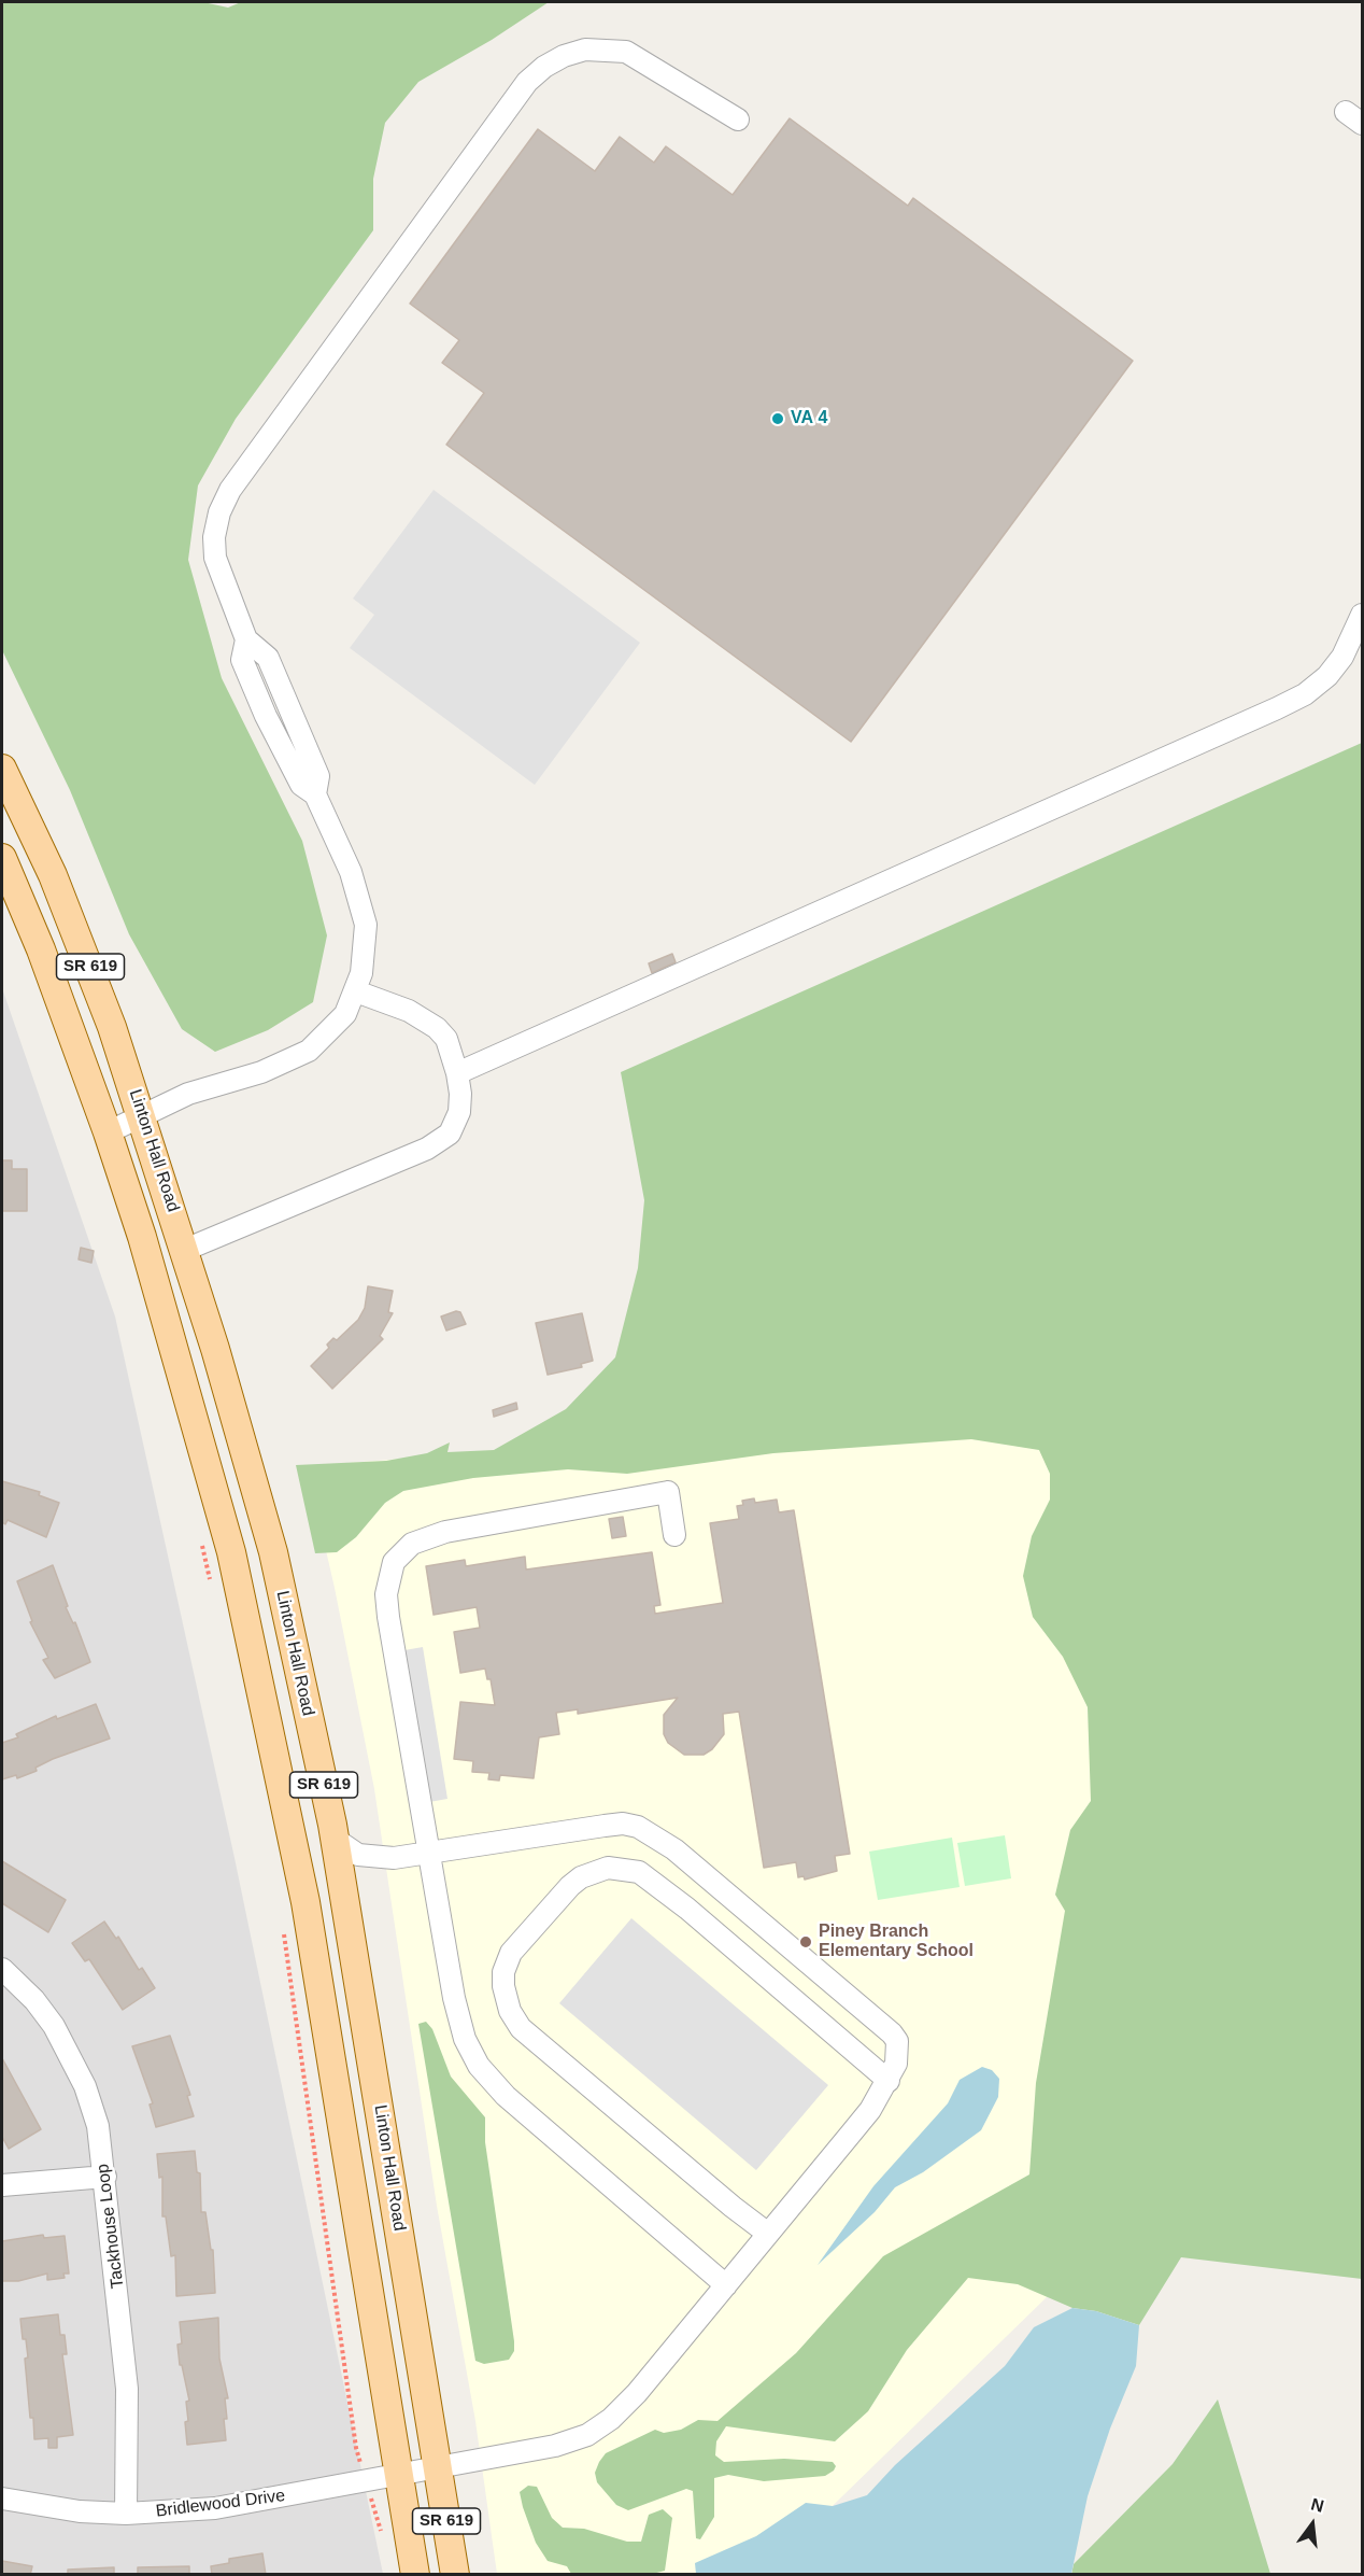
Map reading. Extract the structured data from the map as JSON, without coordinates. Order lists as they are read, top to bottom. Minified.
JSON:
{"streets":{"main road":["SR 619","Linton Hall Road"],"street":["Tackhouse Loop","Bridlewood Drive"]},"crossings":[["SR 619","Bridlewood Drive"],["Linton Hall Road","Bridlewood Drive"],["Tackhouse Loop","Bridlewood Drive"]],"places":["VA 4","Piney Branch Elementary School"],"north":"top"}
